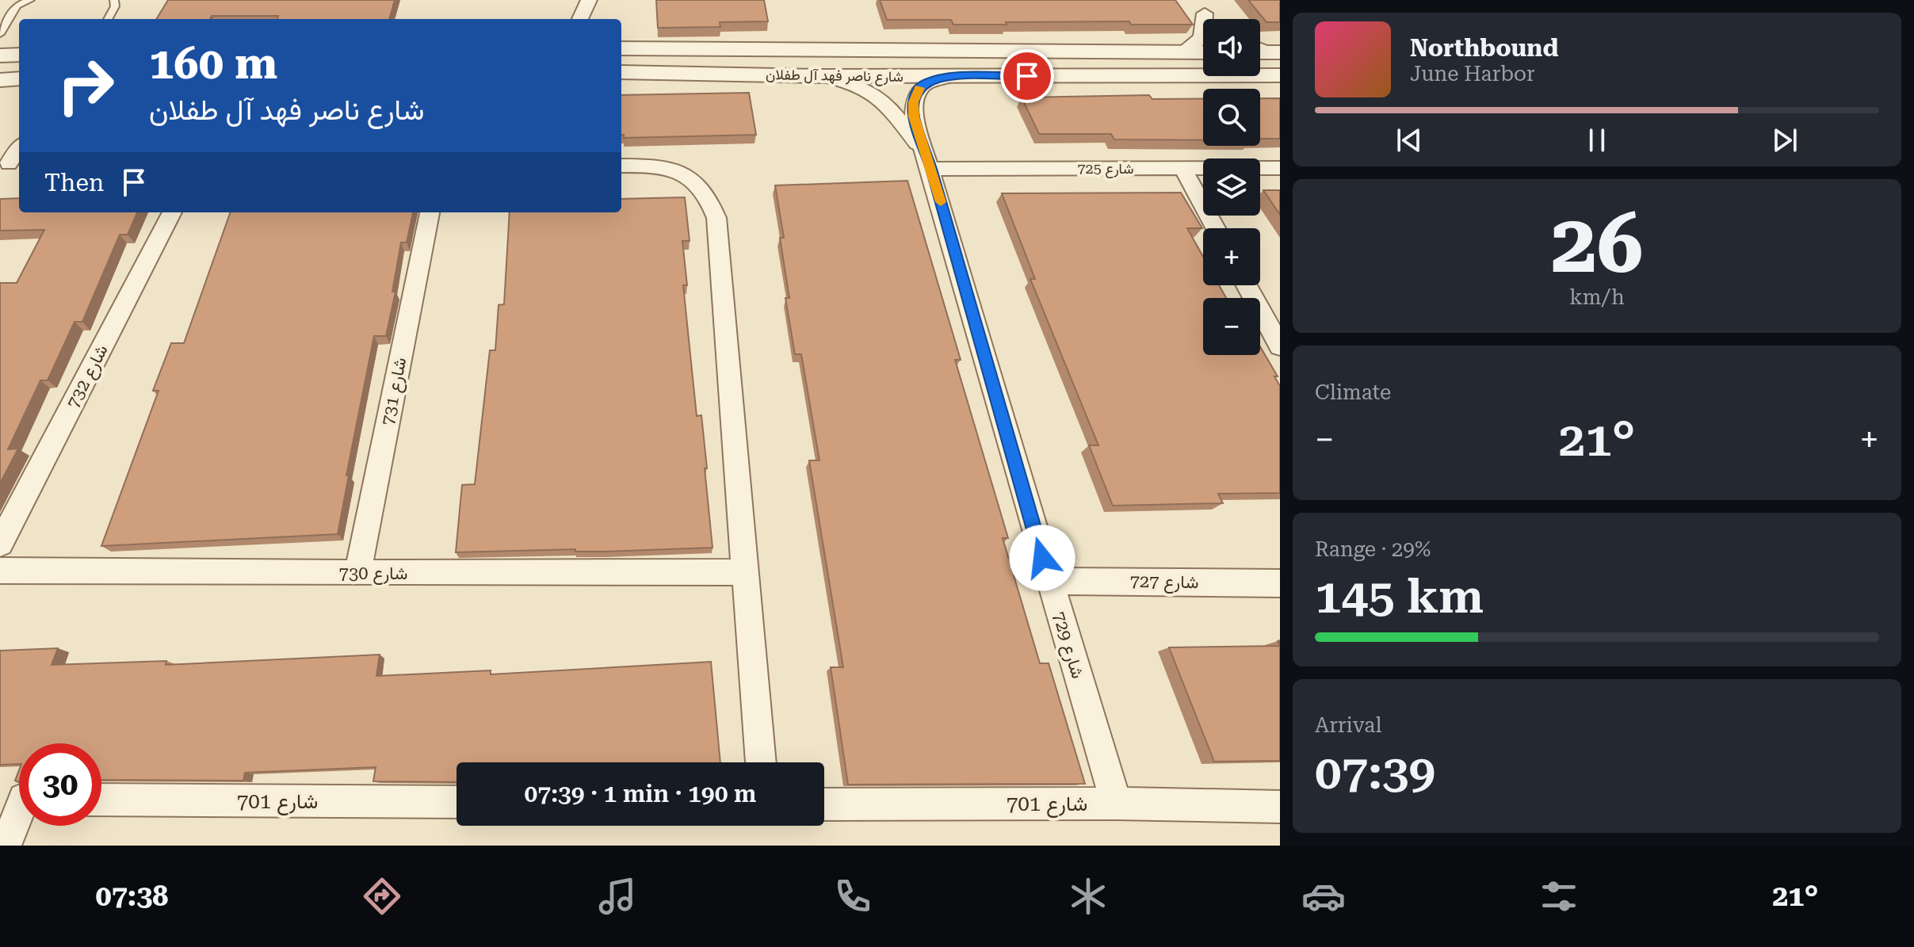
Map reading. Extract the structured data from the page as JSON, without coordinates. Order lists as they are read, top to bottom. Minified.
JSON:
{"streets":{"street":["شارع ناصر فهد آل طفلان","شارع 725","شارع 732","شارع 731","شارع 730","شارع 727","شارع 729","شارع 701"]},"crossings":[["شارع ناصر فهد آل طفلان","شارع 729"],["شارع 725","شارع 729"],["شارع 731","شارع 730"],["شارع 727","شارع 729"],["شارع 729","شارع 701"]],"page":{"map_buttons":["+","−"],"turn":["160 m","شارع ناصر فهد آل طفلان"],"song":["Northbound","June Harbor"],"then":"Then","tile":[["26","km/h"],"Climate",["Range · 29%","145 km"],["Arrival","07:39"]],"heat":["−","21°","+"],"limit":"30","trip":"07:39 · 1 min · 190 m","tabs":["07:38","21°"]}}
